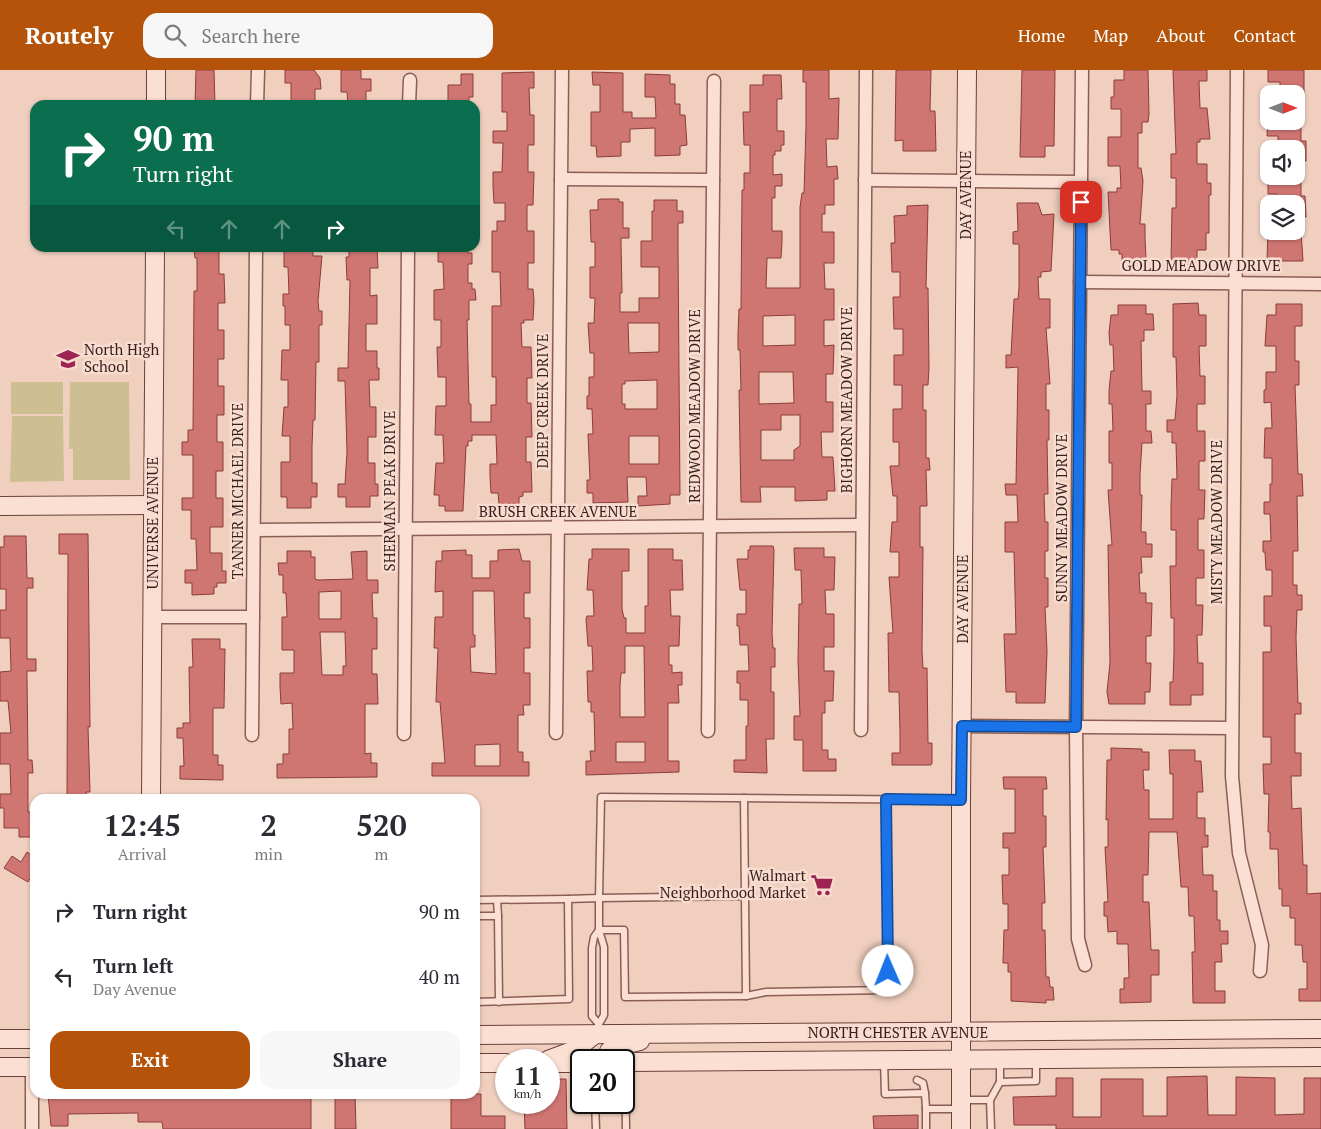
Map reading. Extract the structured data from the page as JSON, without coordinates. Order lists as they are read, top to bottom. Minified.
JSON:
{"streets":{"main road":["DAY AVENUE","UNIVERSE AVENUE","NORTH CHESTER AVENUE"],"street":["GOLD MEADOW DRIVE","BIGHORN MEADOW DRIVE","DEEP CREEK DRIVE","REDWOOD MEADOW DRIVE","TANNER MICHAEL DRIVE","SHERMAN PEAK DRIVE","BRUSH CREEK AVENUE","SUNNY MEADOW DRIVE","MISTY MEADOW DRIVE"]},"crossings":[["DAY AVENUE","NORTH CHESTER AVENUE"],["GOLD MEADOW DRIVE","SUNNY MEADOW DRIVE"],["GOLD MEADOW DRIVE","MISTY MEADOW DRIVE"],["BIGHORN MEADOW DRIVE","BRUSH CREEK AVENUE"],["DEEP CREEK DRIVE","BRUSH CREEK AVENUE"],["REDWOOD MEADOW DRIVE","BRUSH CREEK AVENUE"],["TANNER MICHAEL DRIVE","BRUSH CREEK AVENUE"],["SHERMAN PEAK DRIVE","BRUSH CREEK AVENUE"]],"places":{"school or university":["North High School"],"supermarket":["Walmart Neighborhood Market"]},"north":"right","page":{"header":"Routely","search":"Search here","nav":["Home","Map","About","Contact"],"turn":["90 m","Turn right"],"eta":["12:45","Arrival","2","min","520","m"],"list":[{"name":"Turn right","value":"90 m"},{"name":"Turn left","note":"Day Avenue","value":"40 m"}],"buttons":["Exit","Share"],"speed":"11 km/h","limit":"20"}}
